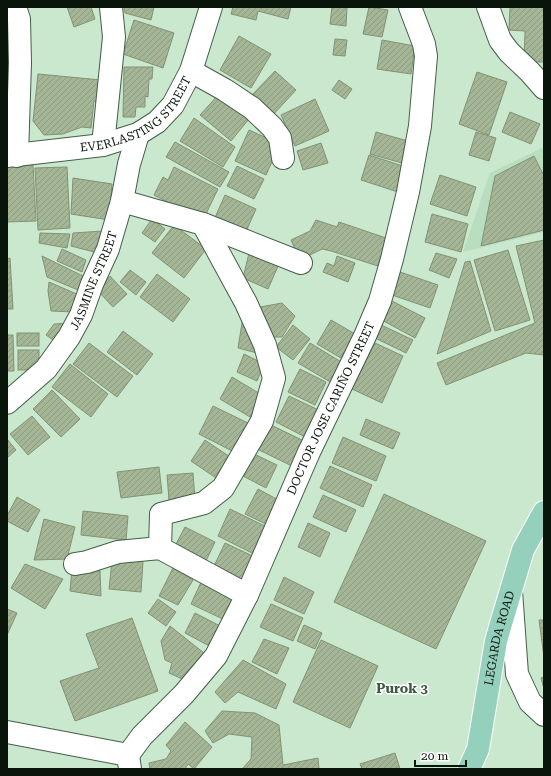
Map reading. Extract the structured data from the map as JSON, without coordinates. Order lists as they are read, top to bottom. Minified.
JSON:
{"streets":{"main road":["LEGARDA ROAD"],"street":["EVERLASTING STREET","JASMINE STREET","DOCTOR JOSE CARIÑO STREET"]},"crossings":[["EVERLASTING STREET","JASMINE STREET"]],"districts":["Purok 3"],"scale_bar":"20 m"}
